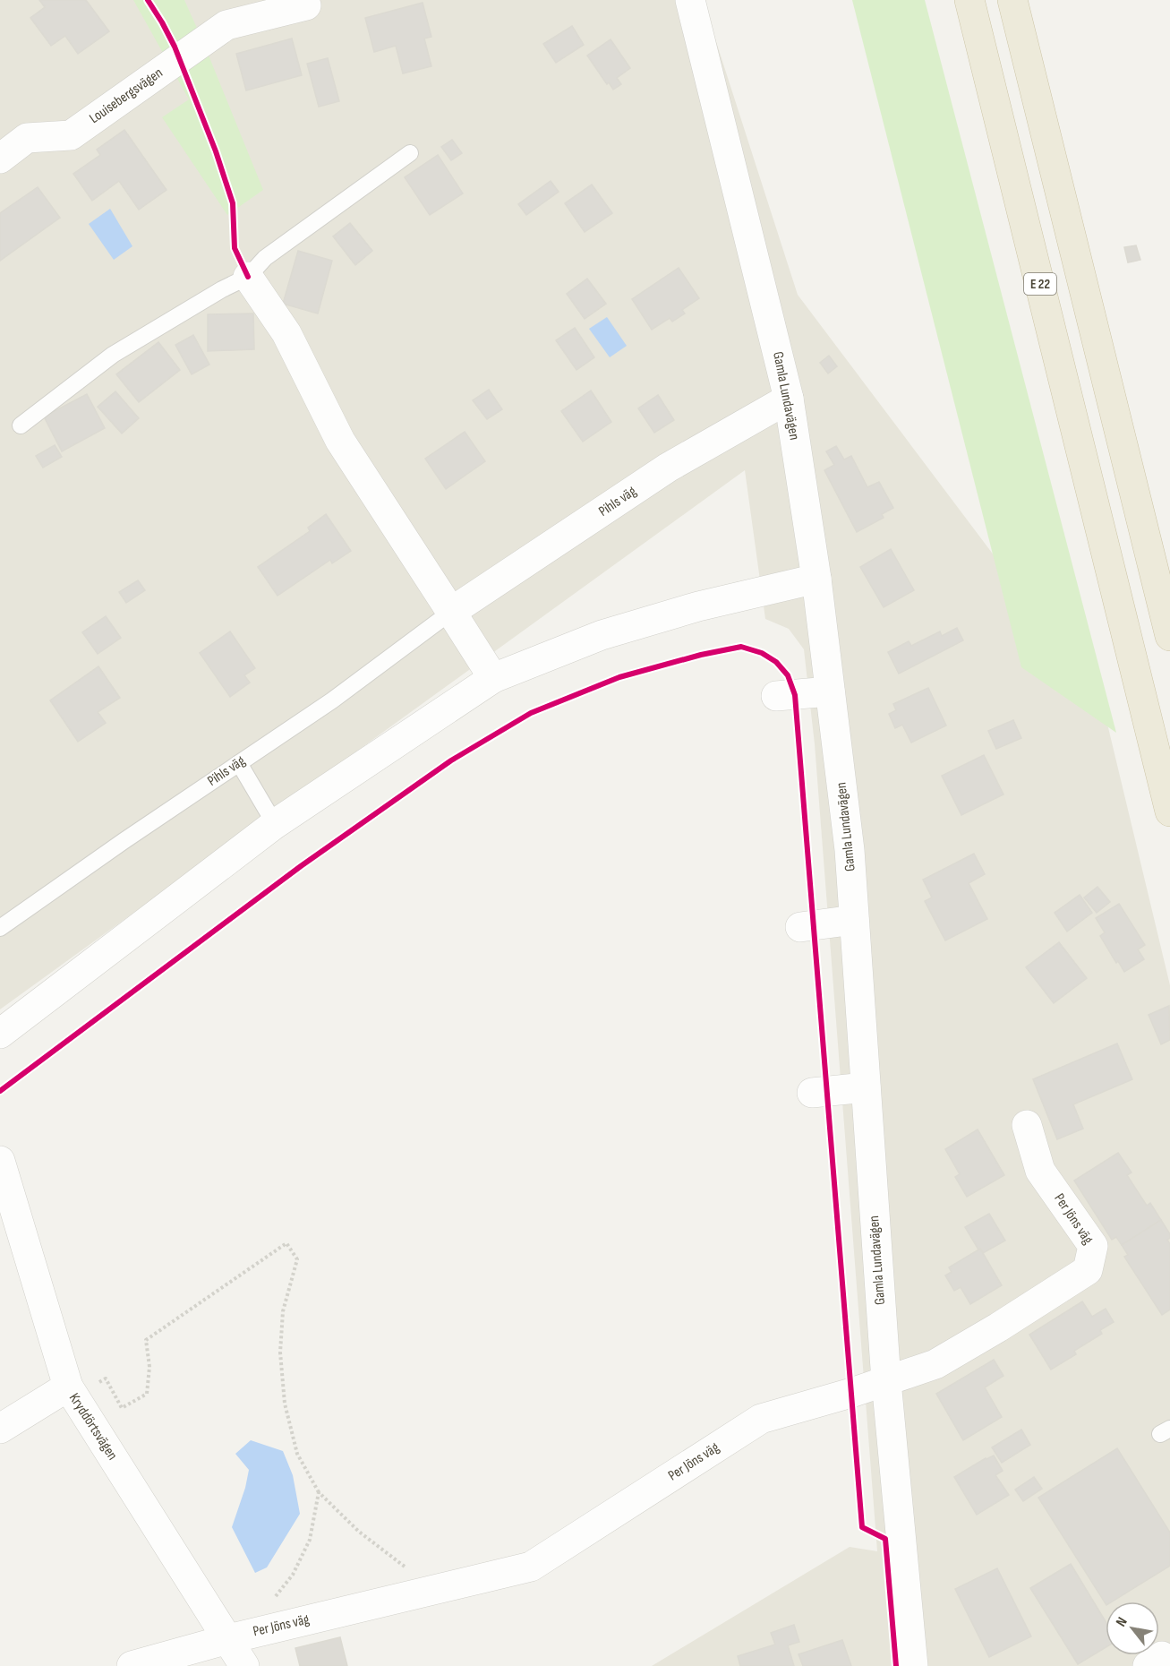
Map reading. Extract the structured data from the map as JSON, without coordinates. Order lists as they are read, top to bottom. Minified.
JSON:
{"streets":{"highway":["E 22"],"street":["Louisebergsvägen","Gamla Lundavägen","Pihls väg","Per Jöns väg","Kryddörtsvägen"]},"crossings":[["Gamla Lundavägen","Pihls väg"],["Gamla Lundavägen","Per Jöns väg"],["Per Jöns väg","Kryddörtsvägen"]],"north":"top left"}
